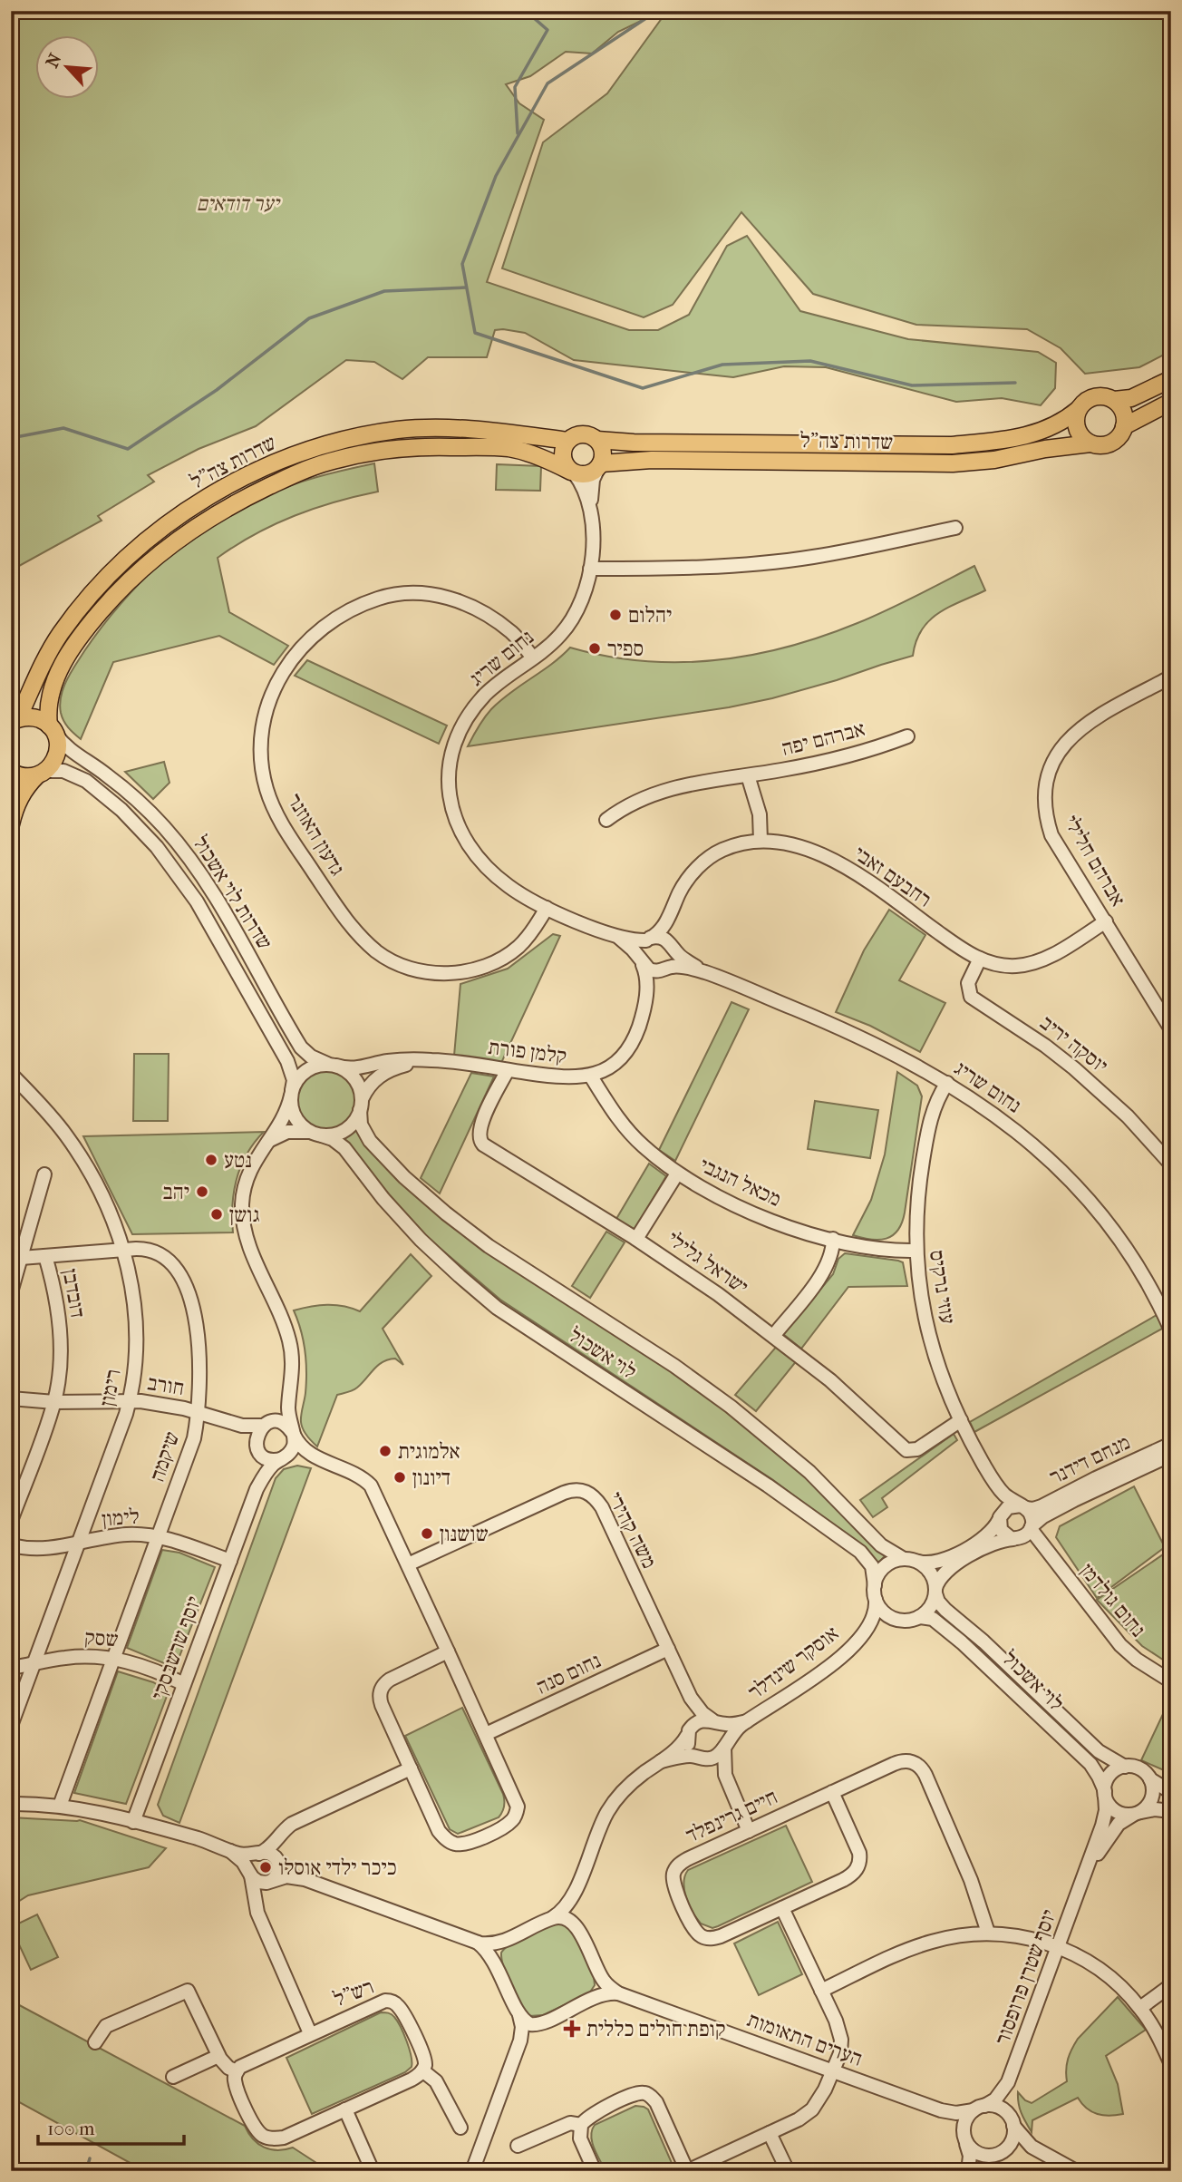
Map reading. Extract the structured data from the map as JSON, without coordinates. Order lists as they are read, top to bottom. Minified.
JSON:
{"streets":{"main road":["שדרות צה\"ל"],"street":["נחום שריג","אברהם יפה","גדעון האוזנר","אברהם חלילי","רחבעם זאבי","שדרות לוי אשכול","יוסקה יריב","קלמן פורת","מכאל הנגבי","ישראל גלילי","עוזי נרקיס","דובדבן","לוי אשכול","חורב","רימון","שיקמה","מנחם דידנר","לימון","משה קהירי","נחום גולדמן","שסק","יוסף שרשבסקי","אוסקר שינדלר","נחום סנה","חיים גרינפלד","יוסף שטרן פרופסור","רש\"ל","הערים התאומות"]},"crossings":[["שדרות צה\"ל","נחום שריג"],["שדרות צה\"ל","שדרות לוי אשכול"],["נחום שריג","גדעון האוזנר"],["נחום שריג","רחבעם זאבי"],["נחום שריג","קלמן פורת"],["נחום שריג","עוזי נרקיס"],["אברהם חלילי","רחבעם זאבי"],["רחבעם זאבי","יוסקה יריב"],["רחבעם זאבי","קלמן פורת"],["שדרות לוי אשכול","קלמן פורת"],["שדרות לוי אשכול","לוי אשכול"],["קלמן פורת","מכאל הנגבי"],["קלמן פורת","ישראל גלילי"],["קלמן פורת","לוי אשכול"],["מכאל הנגבי","עוזי נרקיס"],["ישראל גלילי","עוזי נרקיס"],["עוזי נרקיס","מנחם דידנר"],["עוזי נרקיס","נחום גולדמן"],["דובדבן","חורב"],["דובדבן","שיקמה"],["לוי אשכול","אוסקר שינדלר"],["חורב","רימון"],["חורב","שיקמה"],["חורב","יוסף שרשבסקי"],["רימון","שיקמה"],["רימון","לימון"],["רימון","שסק"],["שיקמה","לימון"],["שיקמה","שסק"],["מנחם דידנר","נחום גולדמן"],["לימון","יוסף שרשבסקי"],["משה קהירי","אוסקר שינדלר"],["משה קהירי","נחום סנה"],["שסק","יוסף שרשבסקי"]],"parks":["יער דודאים"],"places":{"other":["יהלום","ספיר","נטע","יהב","גושן","אלמוגית","דיונון","שושנון","כיכר ילדי אוסלו"],"health":["קופת חולים כללית"]},"scale_bar":"100 m","north":"top left"}
